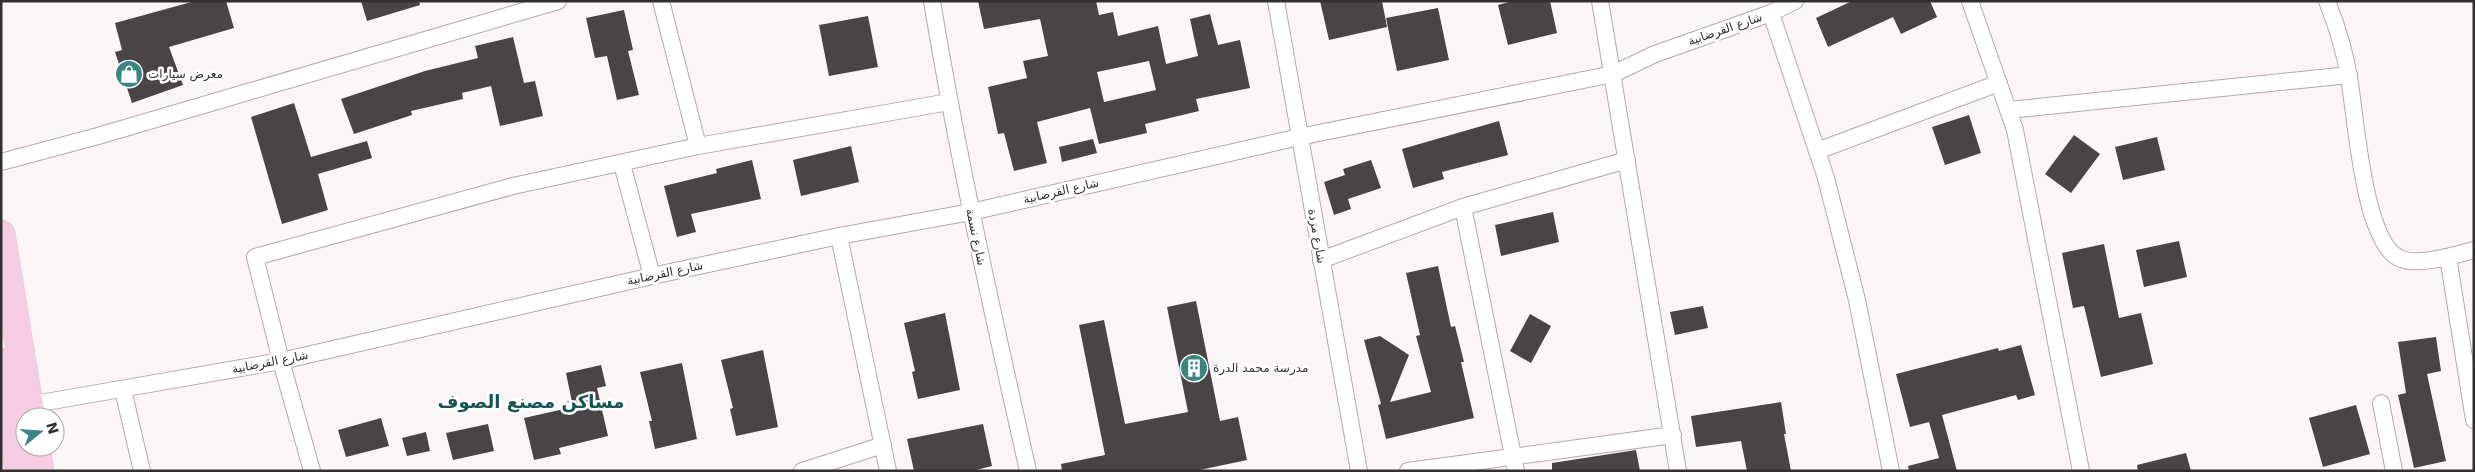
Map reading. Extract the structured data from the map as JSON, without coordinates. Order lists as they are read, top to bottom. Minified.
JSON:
{"streets":{"street":["شارع القرضابية","شارع مزدة","شارع نسمة"]},"crossings":[["شارع القرضابية","شارع مزدة"],["شارع القرضابية","شارع نسمة"]],"districts":["مساكن مصنع الصوف"],"places":{"shop":["معرض سيارات"],"building":["مدرسة محمد الدرة"]},"north":"right"}
